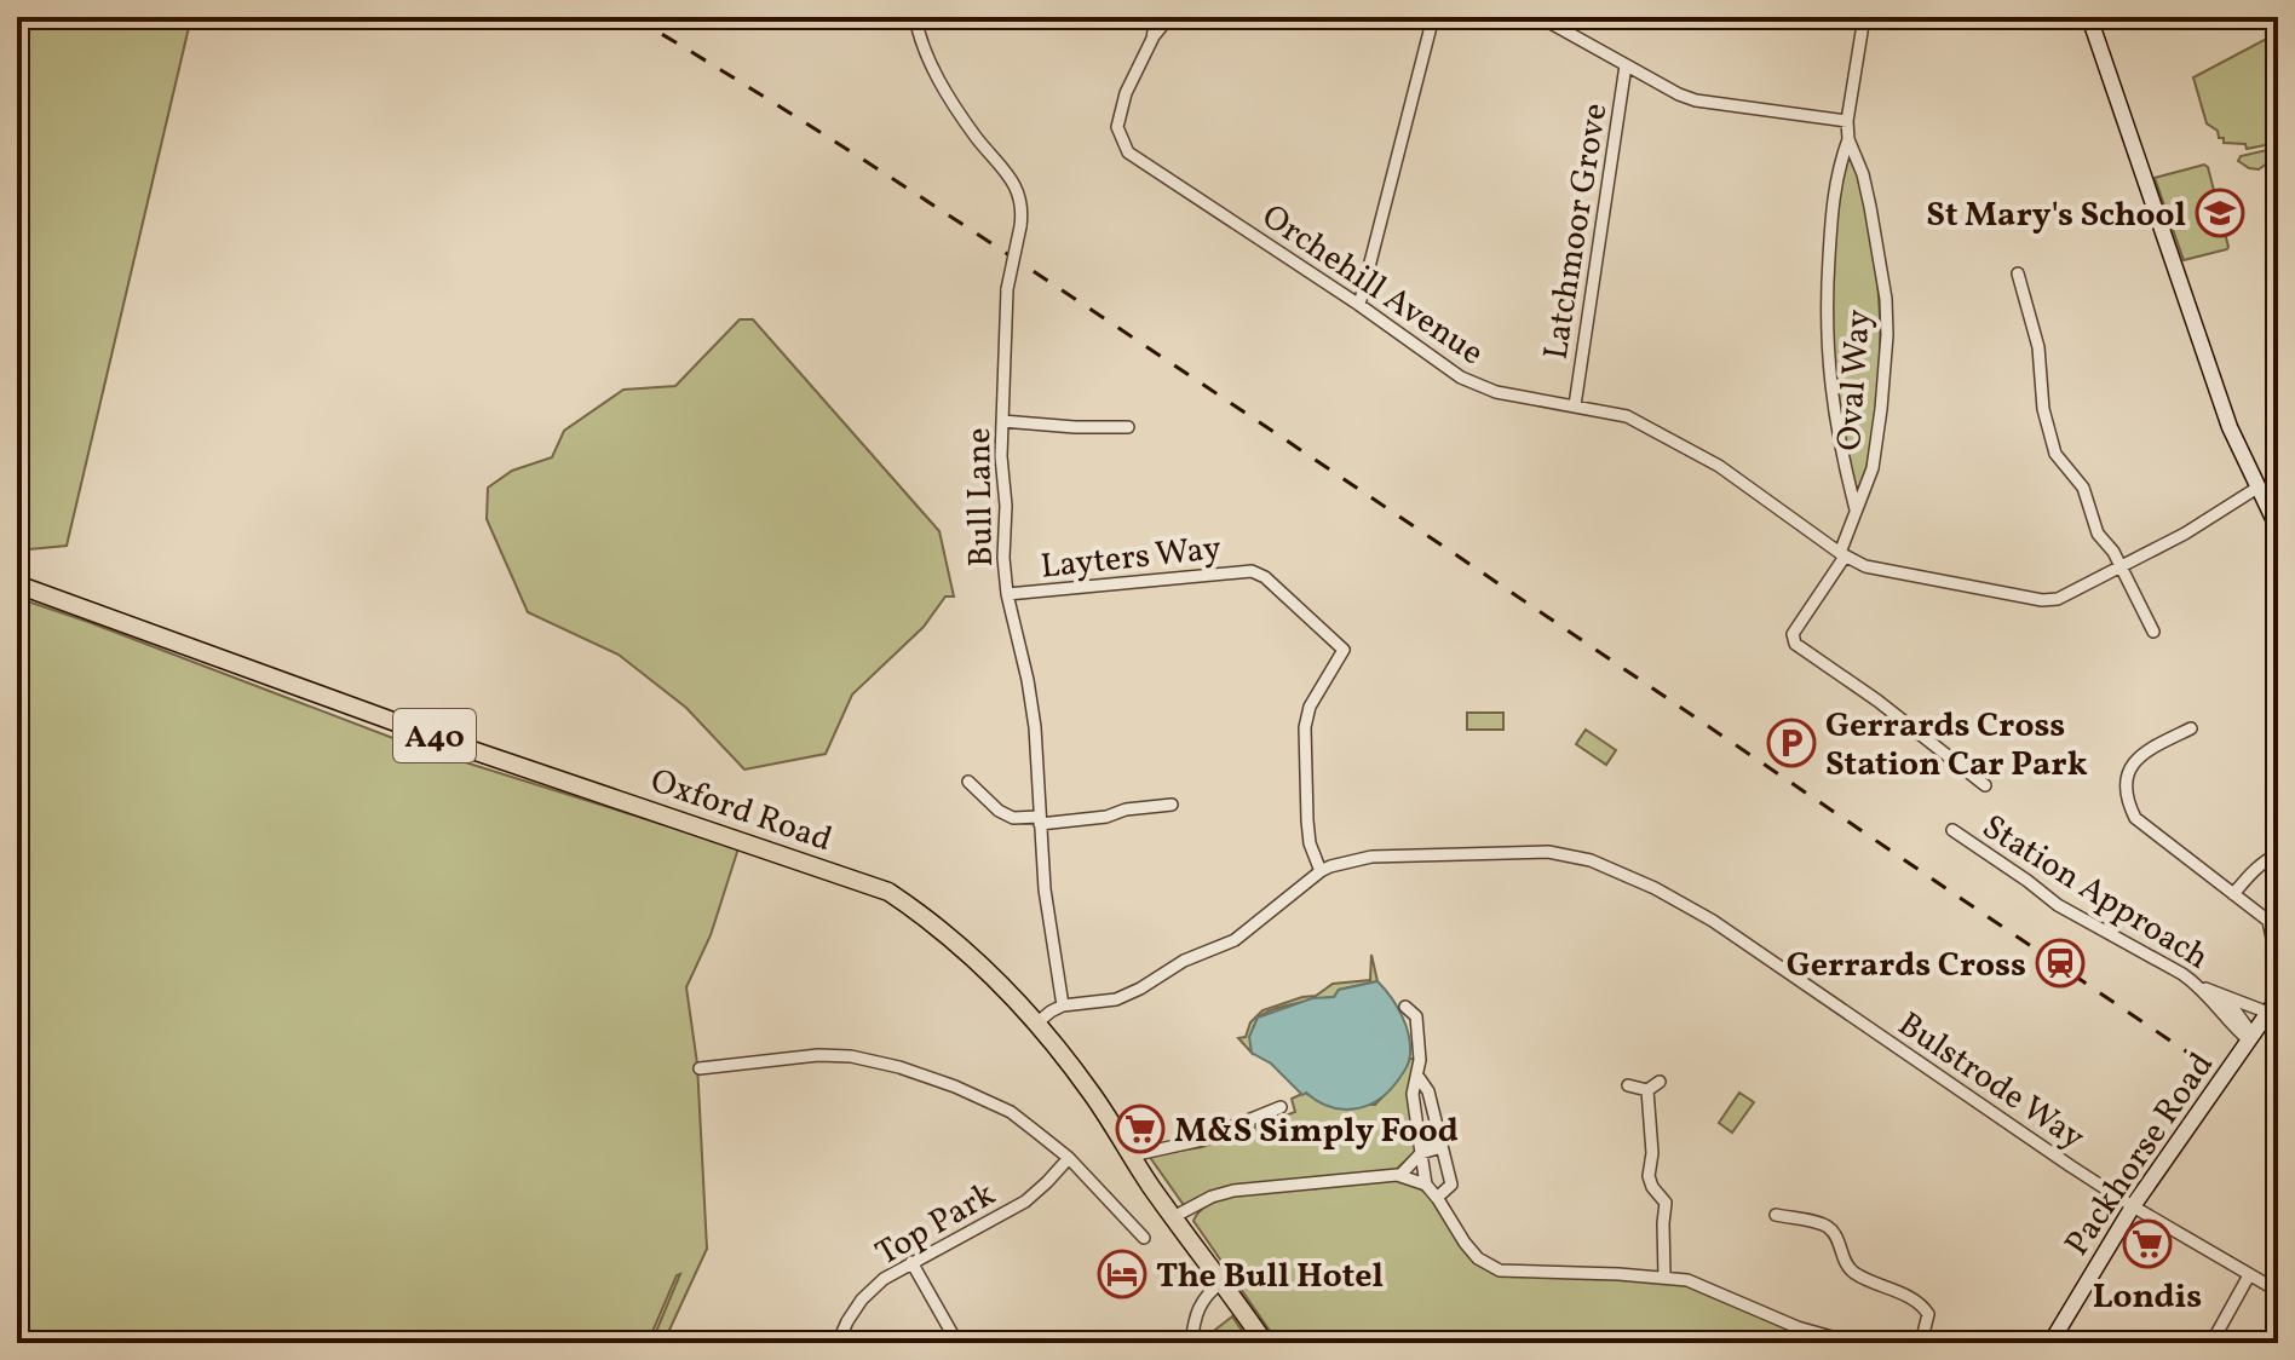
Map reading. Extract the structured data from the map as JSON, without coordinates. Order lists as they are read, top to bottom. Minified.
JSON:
{"streets":{"main road":["A40","Oxford Road","Packhorse Road"],"street":["Latchmoor Grove","Orchehill Avenue","Oval Way","Bull Lane","Layters Way","Station Approach","Bulstrode Way","Top Park"]},"crossings":[["Latchmoor Grove","Orchehill Avenue"],["Orchehill Avenue","Oval Way"],["Bull Lane","Layters Way"],["Bull Lane","Bulstrode Way"],["Layters Way","Bulstrode Way"],["Oxford Road","Bulstrode Way"],["Bulstrode Way","Packhorse Road"]],"places":{"school or university":["St Mary's School"],"parking":["Gerrards Cross Station Car Park"],"station":["Gerrards Cross"],"supermarket":["M&S Simply Food","Londis"],"hotel":["The Bull Hotel"]}}
